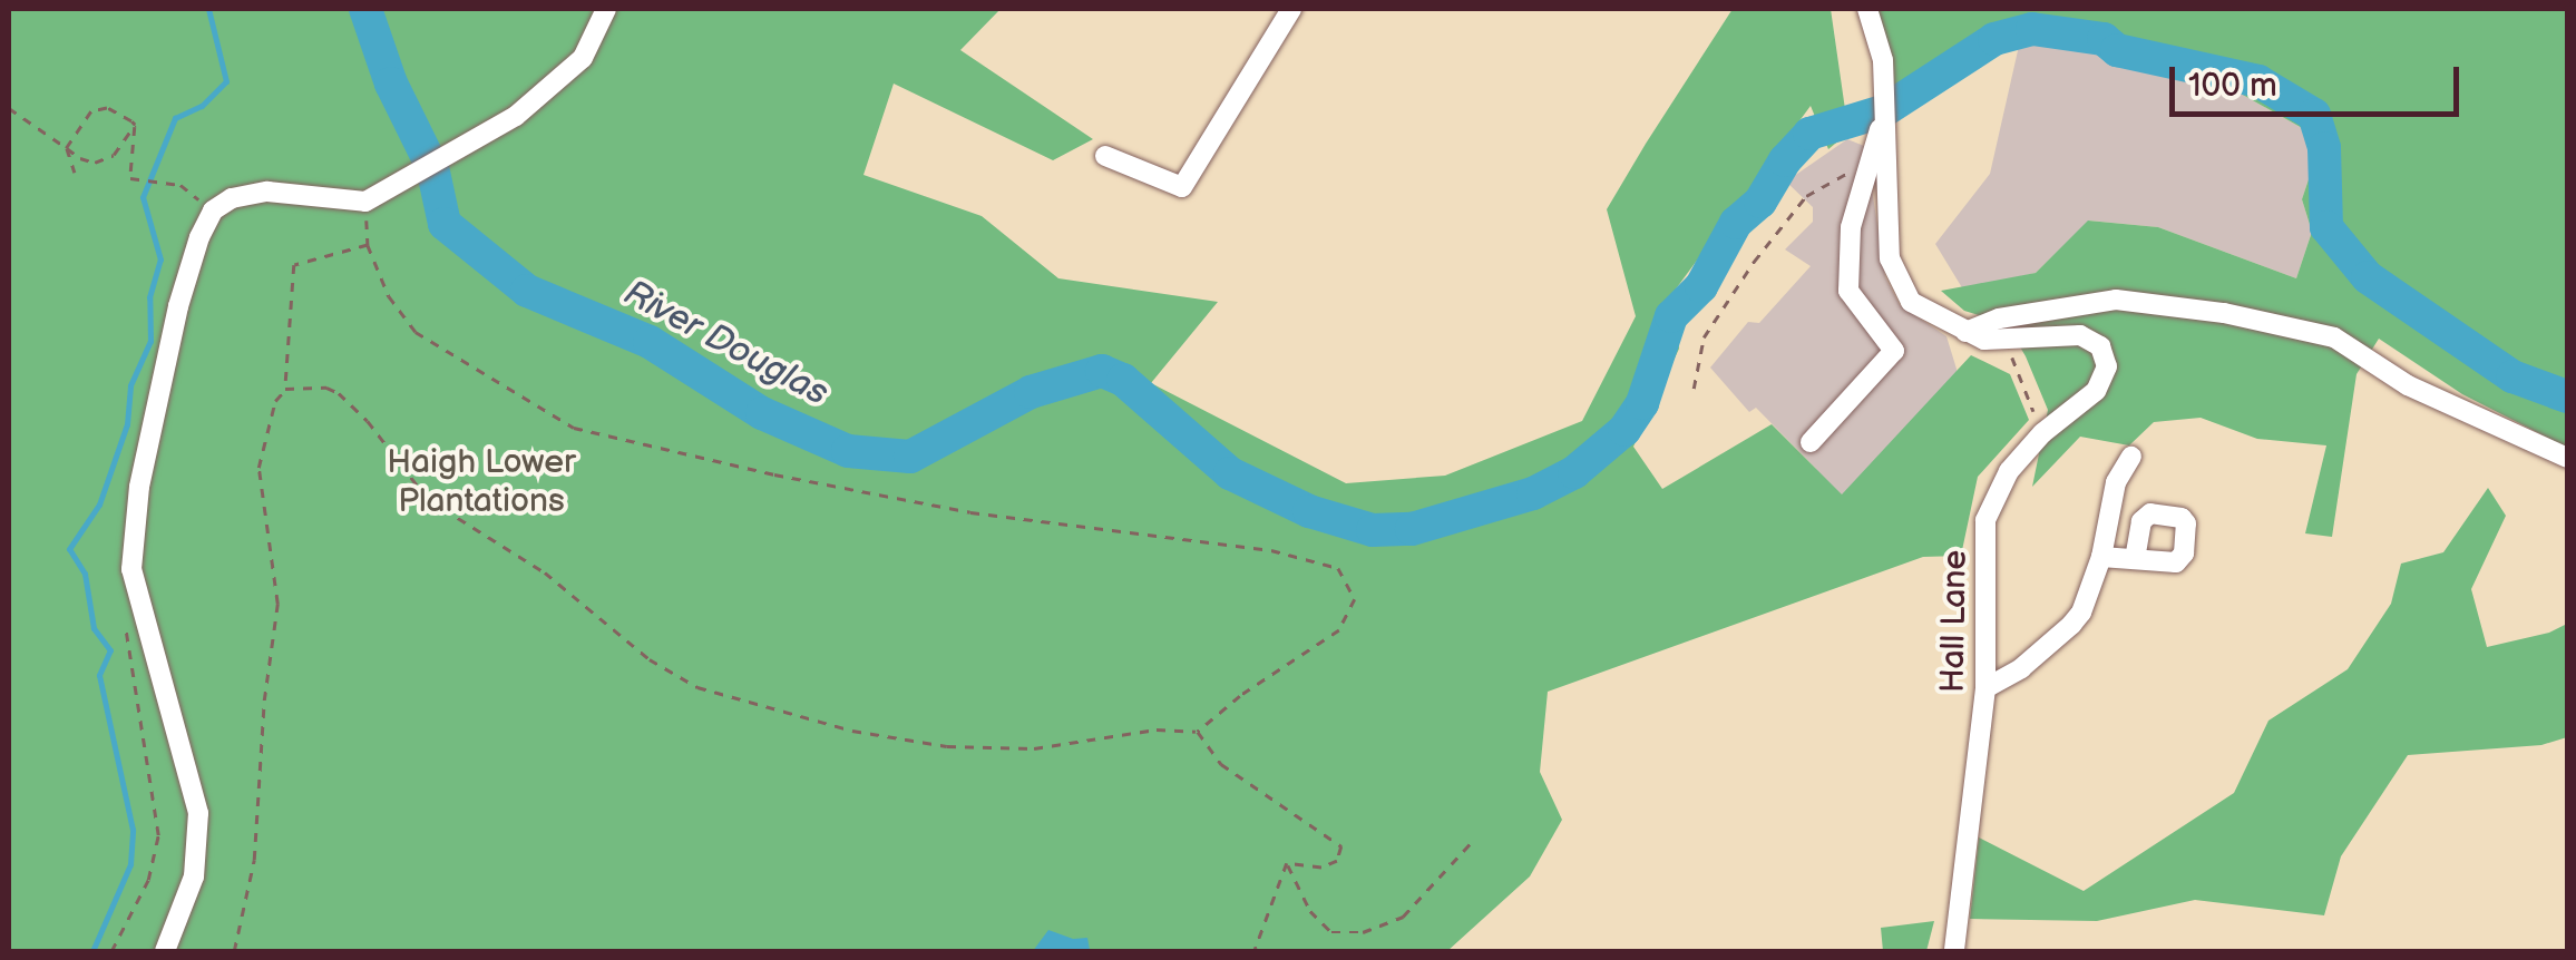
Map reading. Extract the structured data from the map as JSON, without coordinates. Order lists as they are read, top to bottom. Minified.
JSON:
{"streets":{"street":["Hall Lane"]},"water":["River Douglas"],"parks":["Haigh Lower Plantations"],"scale_bar":"100 m"}
